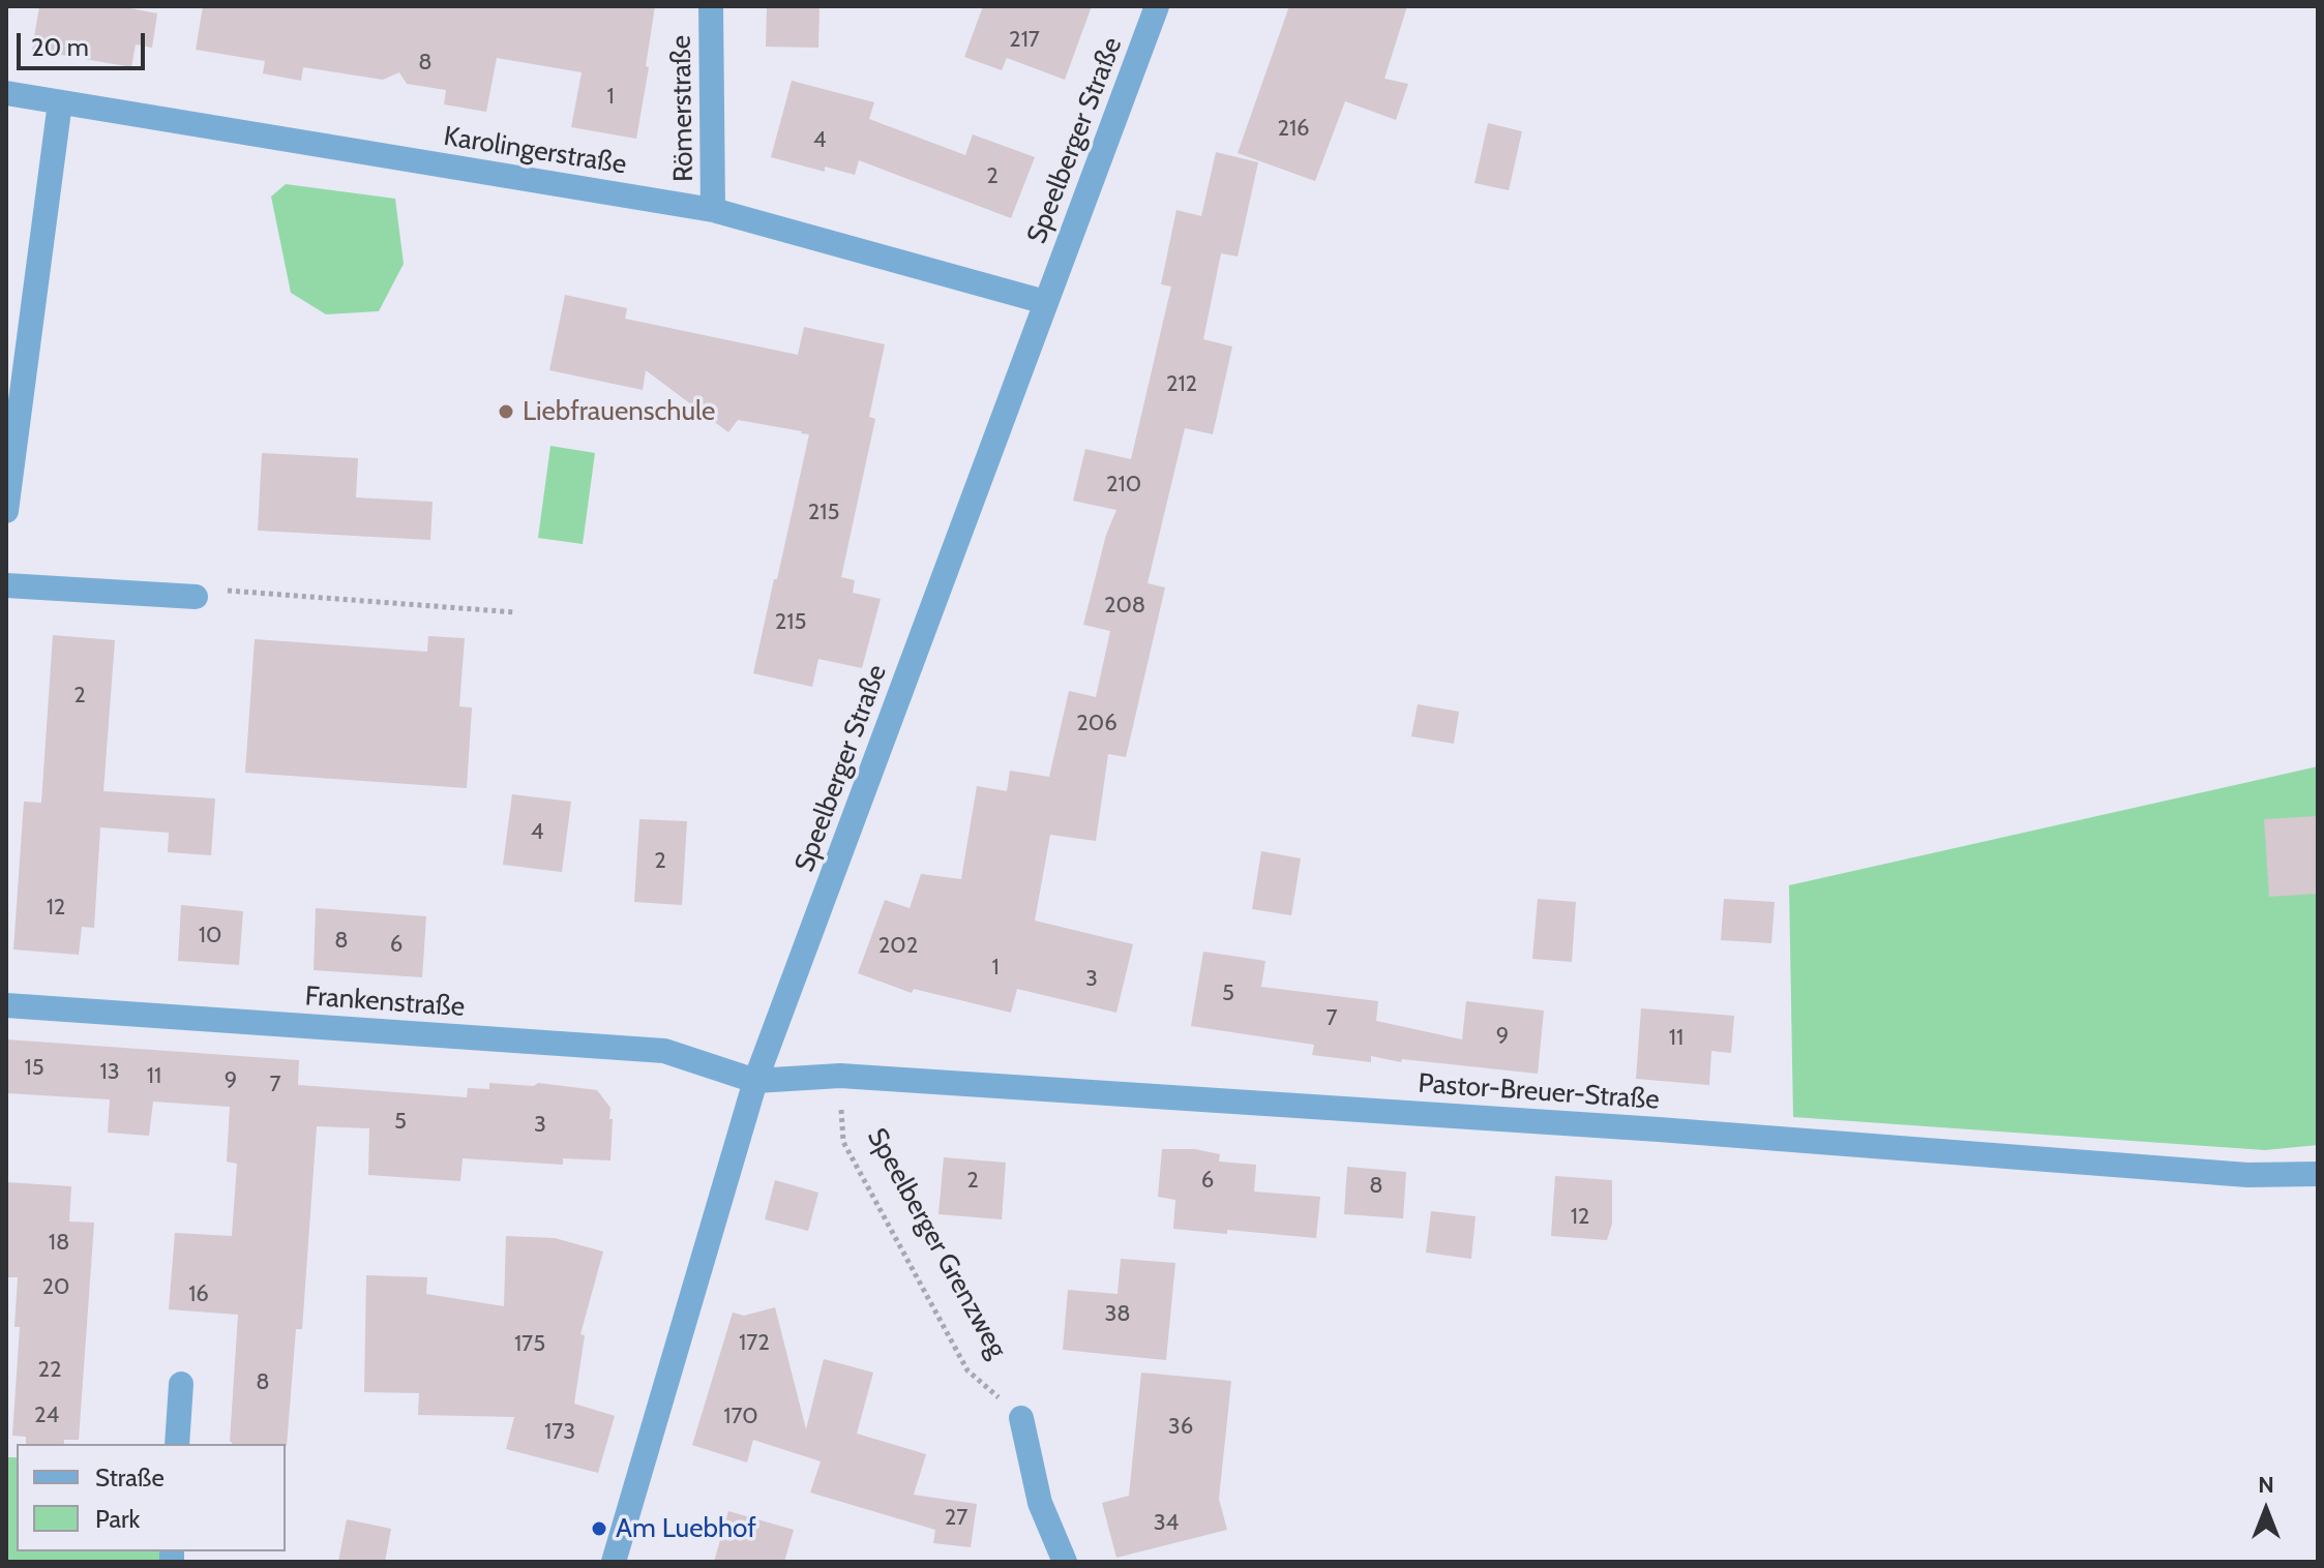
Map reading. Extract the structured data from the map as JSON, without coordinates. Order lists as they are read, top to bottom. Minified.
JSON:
{"streets":{"street":["Römerstraße","Speelberger Straße","Karolingerstraße","Frankenstraße","Pastor-Breuer-Straße"],"path":["Speelberger Grenzweg"]},"crossings":[["Römerstraße","Karolingerstraße"],["Speelberger Straße","Karolingerstraße"],["Speelberger Straße","Frankenstraße"],["Speelberger Straße","Pastor-Breuer-Straße"],["Frankenstraße","Pastor-Breuer-Straße"],["Pastor-Breuer-Straße","Speelberger Grenzweg"]],"places":["Liebfrauenschule","Am Luebhof"],"house_numbers":["217","8","1","216","4","2","212","210","215","208","215","2","206","4","2","12","10","8","6","202","1","3","5","7","9","11","15","13","11","9","7","5","3","2","6","8","12","18","20","16","38","172","175","22","8","24","170","36","173","27","34"],"legend":["Straße","Park"],"scale_bar":"20 m","north":"top"}
